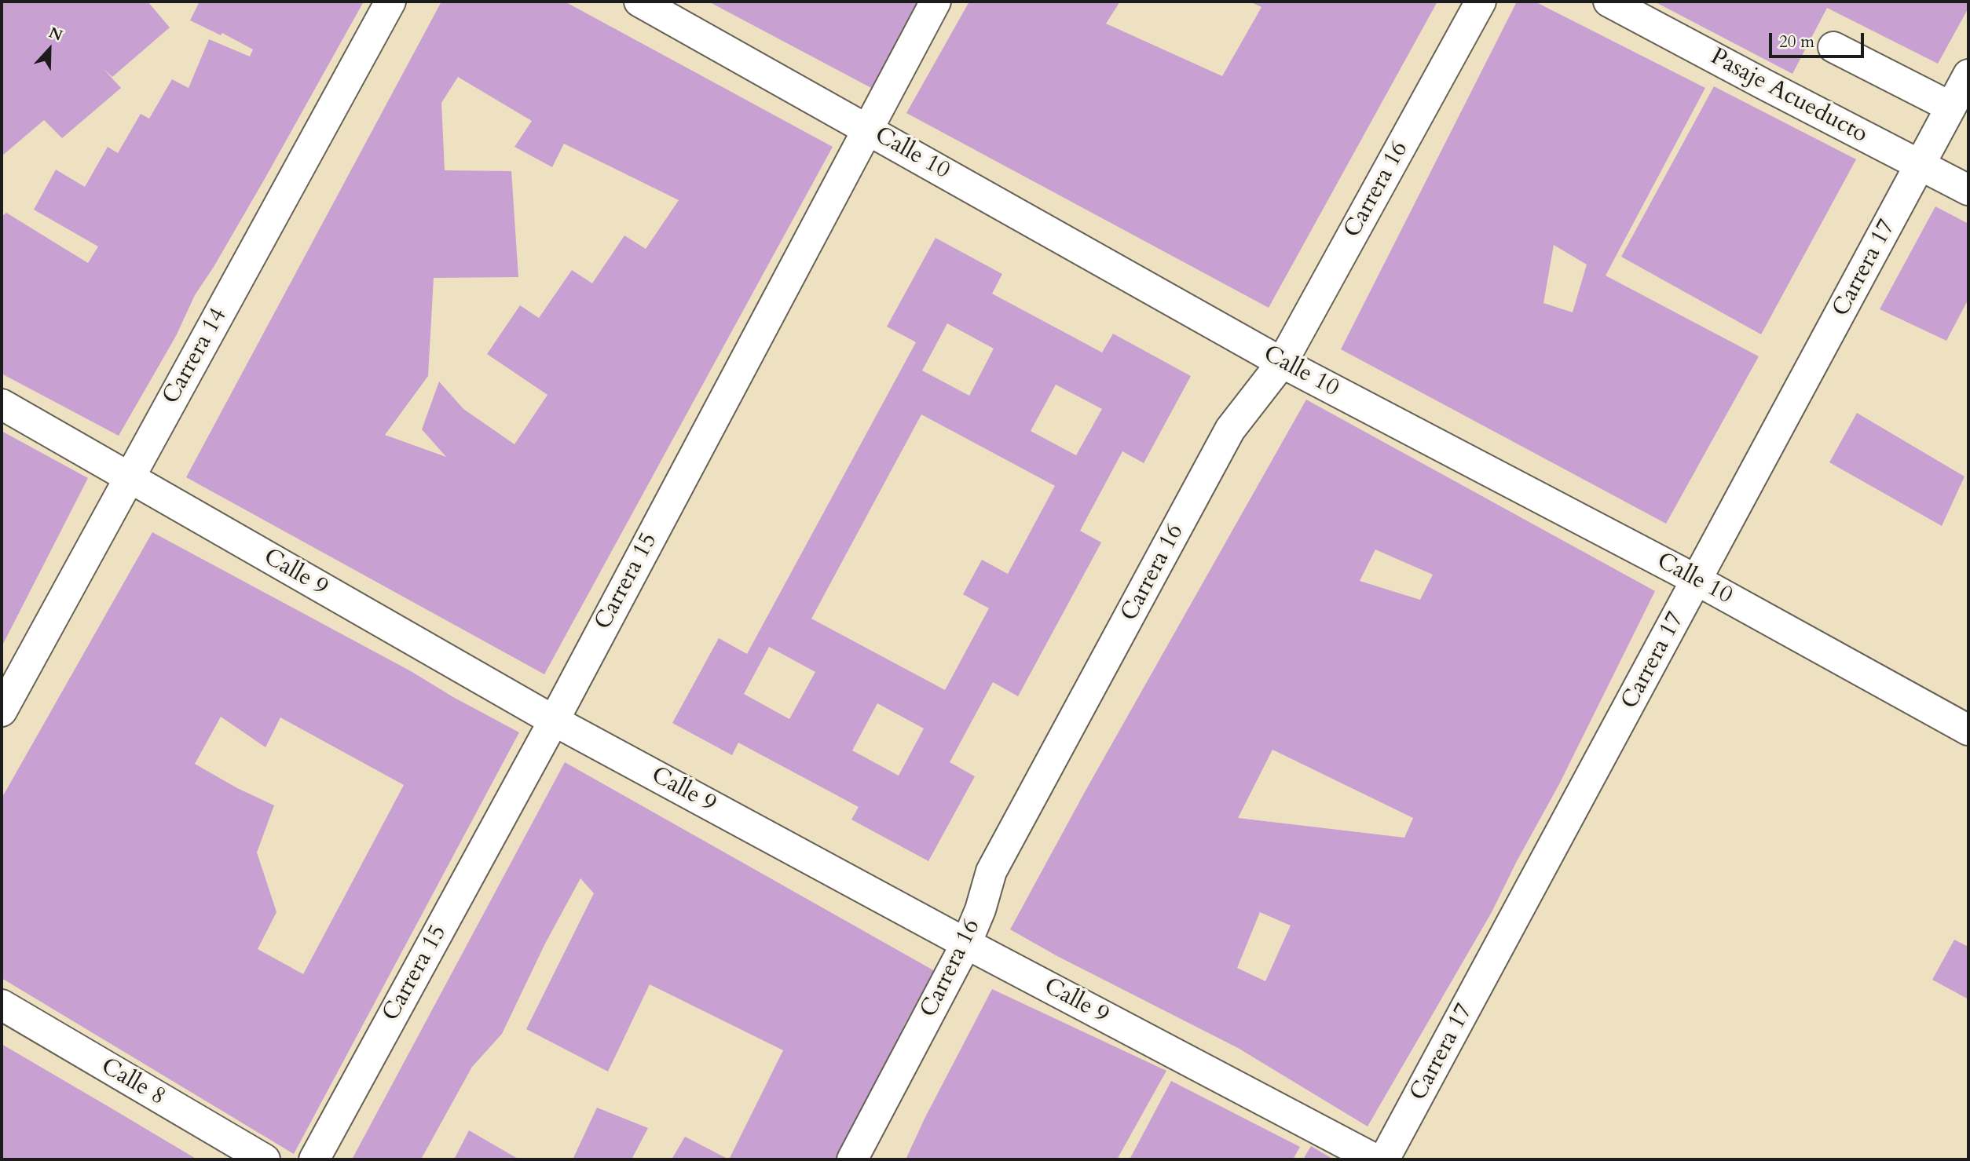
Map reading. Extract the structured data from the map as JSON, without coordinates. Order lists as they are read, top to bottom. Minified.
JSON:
{"streets":{"street":["Pasaje Acueducto","Calle 10","Carrera 16","Carrera 17","Carrera 14","Calle 9","Carrera 15","Calle 8"]},"crossings":[["Pasaje Acueducto","Carrera 17"],["Calle 10","Carrera 16"],["Calle 10","Carrera 17"],["Calle 10","Carrera 15"],["Carrera 16","Calle 9"],["Carrera 14","Calle 9"],["Calle 9","Carrera 15"]],"scale_bar":"20 m","north":"top"}
